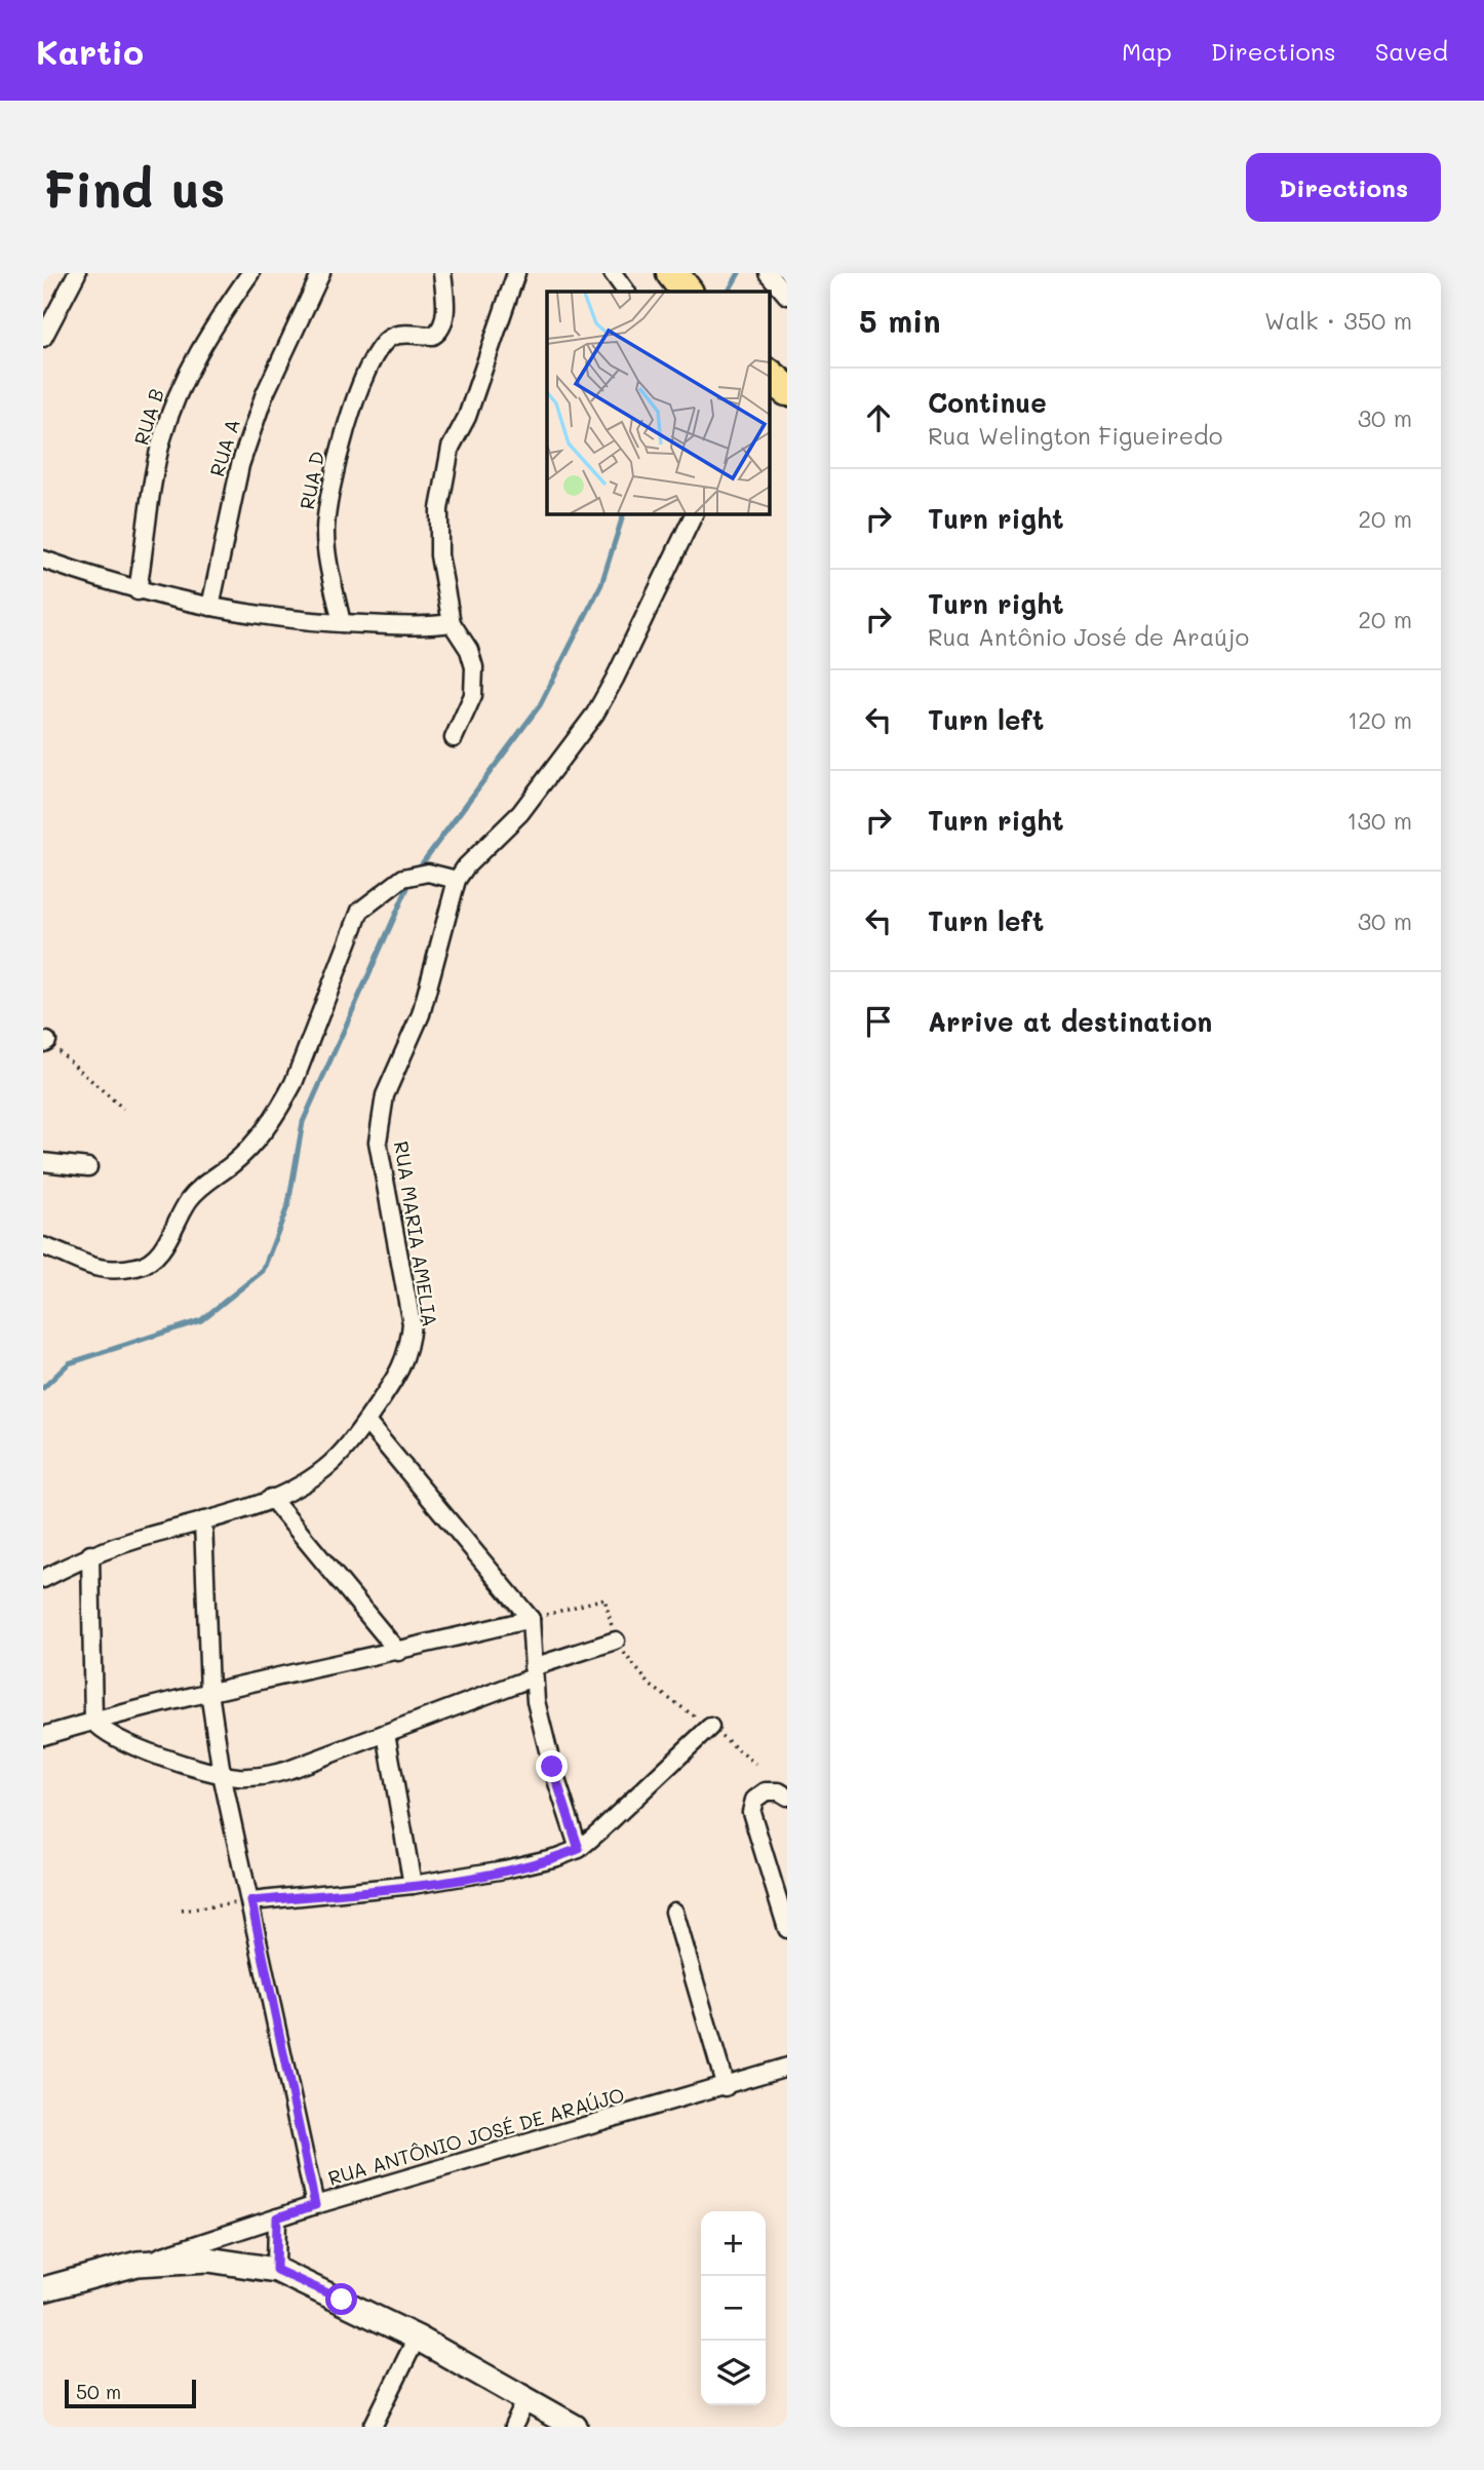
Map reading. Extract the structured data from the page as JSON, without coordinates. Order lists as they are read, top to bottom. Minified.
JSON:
{"streets":{"street":["RUA B","RUA A","RUA D","RUA MARIA AMELIA","RUA ANTÔNIO JOSÉ DE ARAÚJO"]},"scale_bar":"50 m","page":{"header":"Kartio","nav":["Map","Directions","Saved"],"buttons":"Directions","title":"Find us","heading":["5 min","Walk · 350 m"],"list":[["Continue","Rua Welington Figueiredo","30 m"],["Turn right","20 m"],["Turn right","Rua Antônio José de Araújo","20 m"],["Turn left","120 m"],["Turn right","130 m"],["Turn left","30 m"],"Arrive at destination"],"map_buttons":["+","−"],"scale":"50 m"}}
